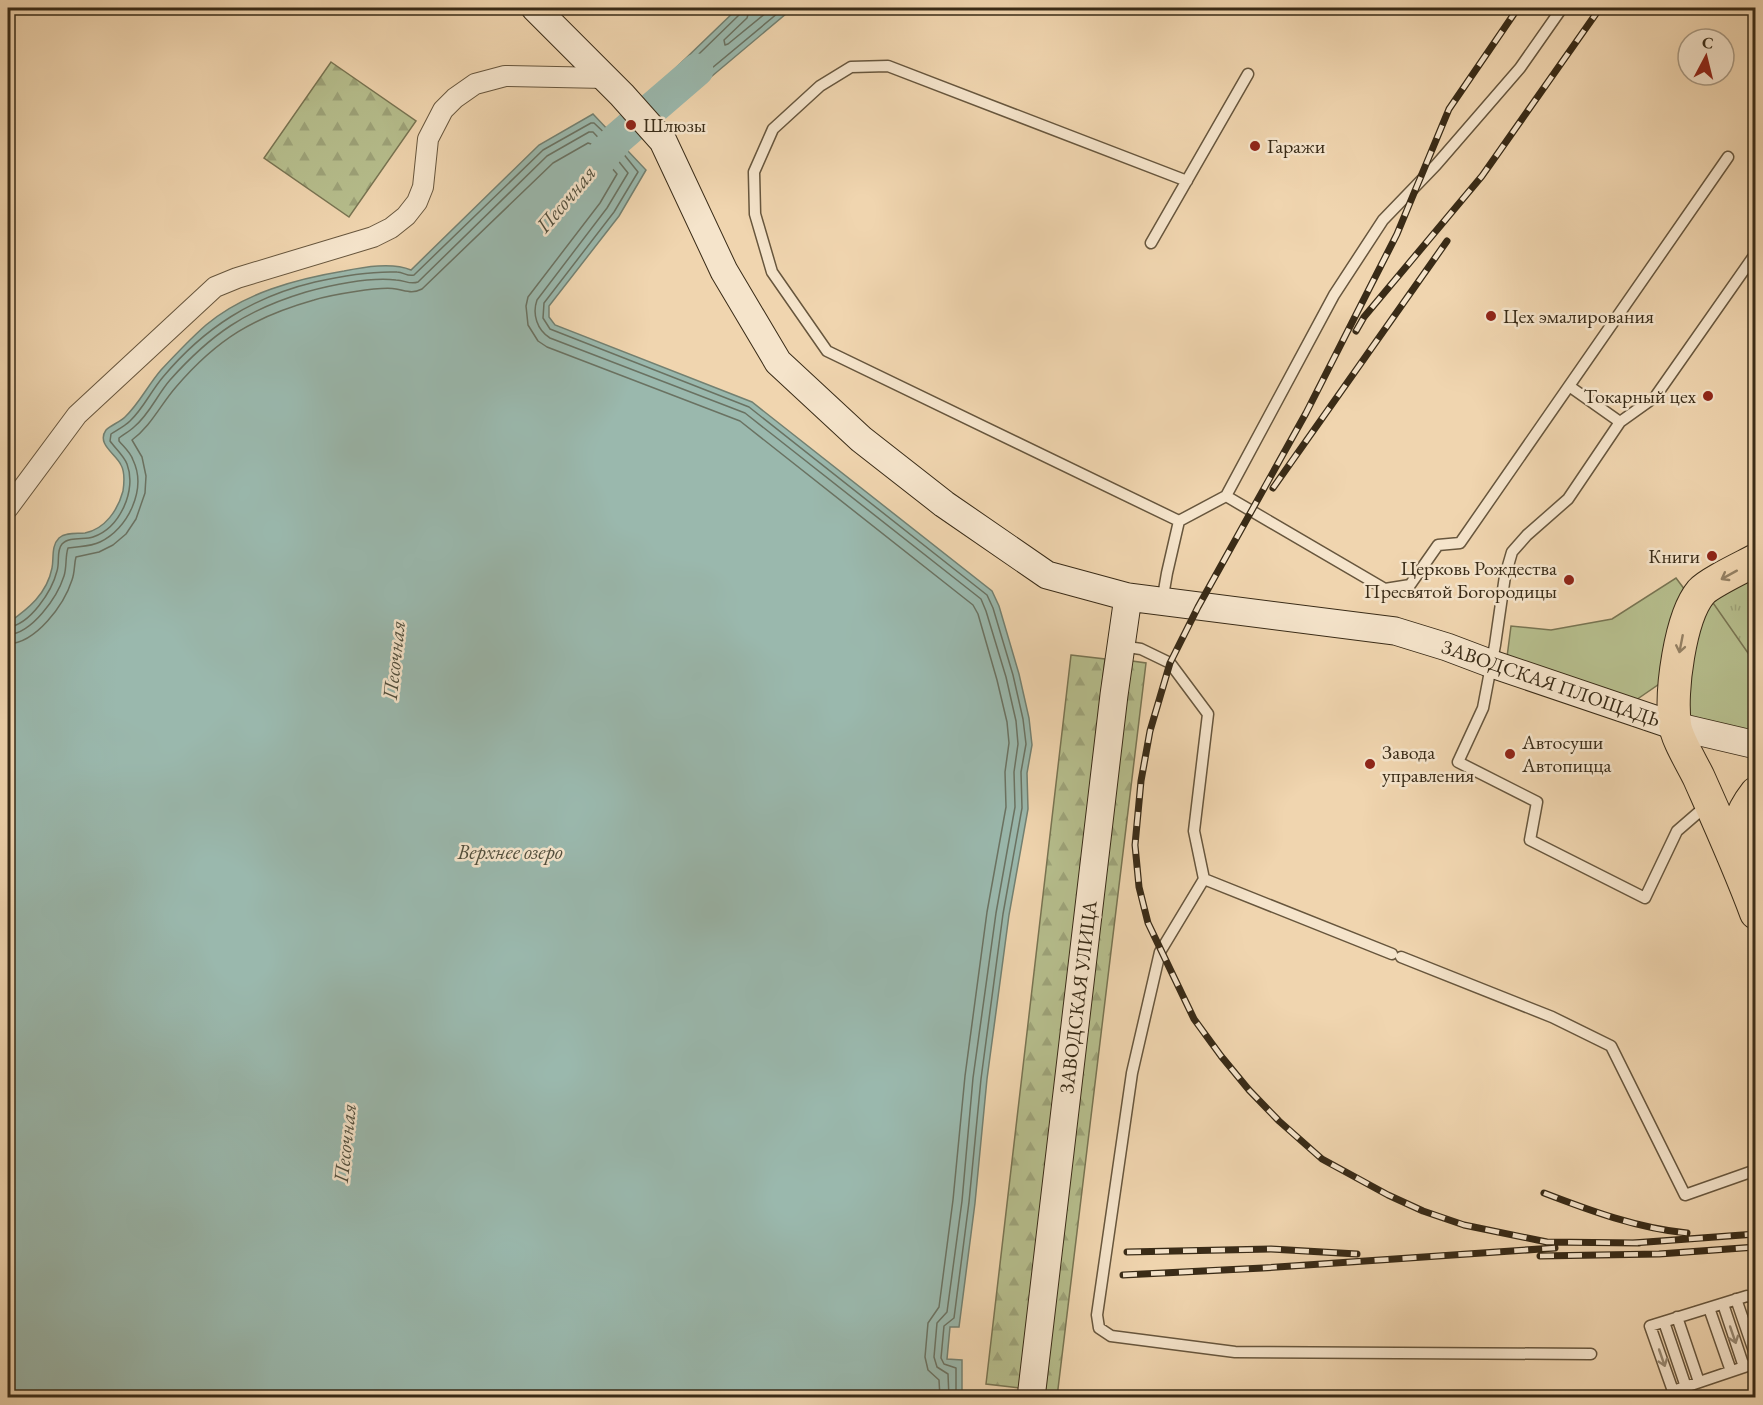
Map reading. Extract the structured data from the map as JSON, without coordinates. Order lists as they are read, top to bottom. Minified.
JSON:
{"streets":{"main road":["ЗАВОДСКАЯ ПЛОЩАДЬ","ЗАВОДСКАЯ УЛИЦА"]},"crossings":[["ЗАВОДСКАЯ ПЛОЩАДЬ","ЗАВОДСКАЯ УЛИЦА"]],"water":["Песочная","Верхнее озеро"],"places":["Шлюзы","Гаражи","Цех эмалирования","Токарный цех","Книги","Церковь Рождества Пресвятой Богородицы","Автосуши Автопицца","Завода управления"],"north":"top"}
